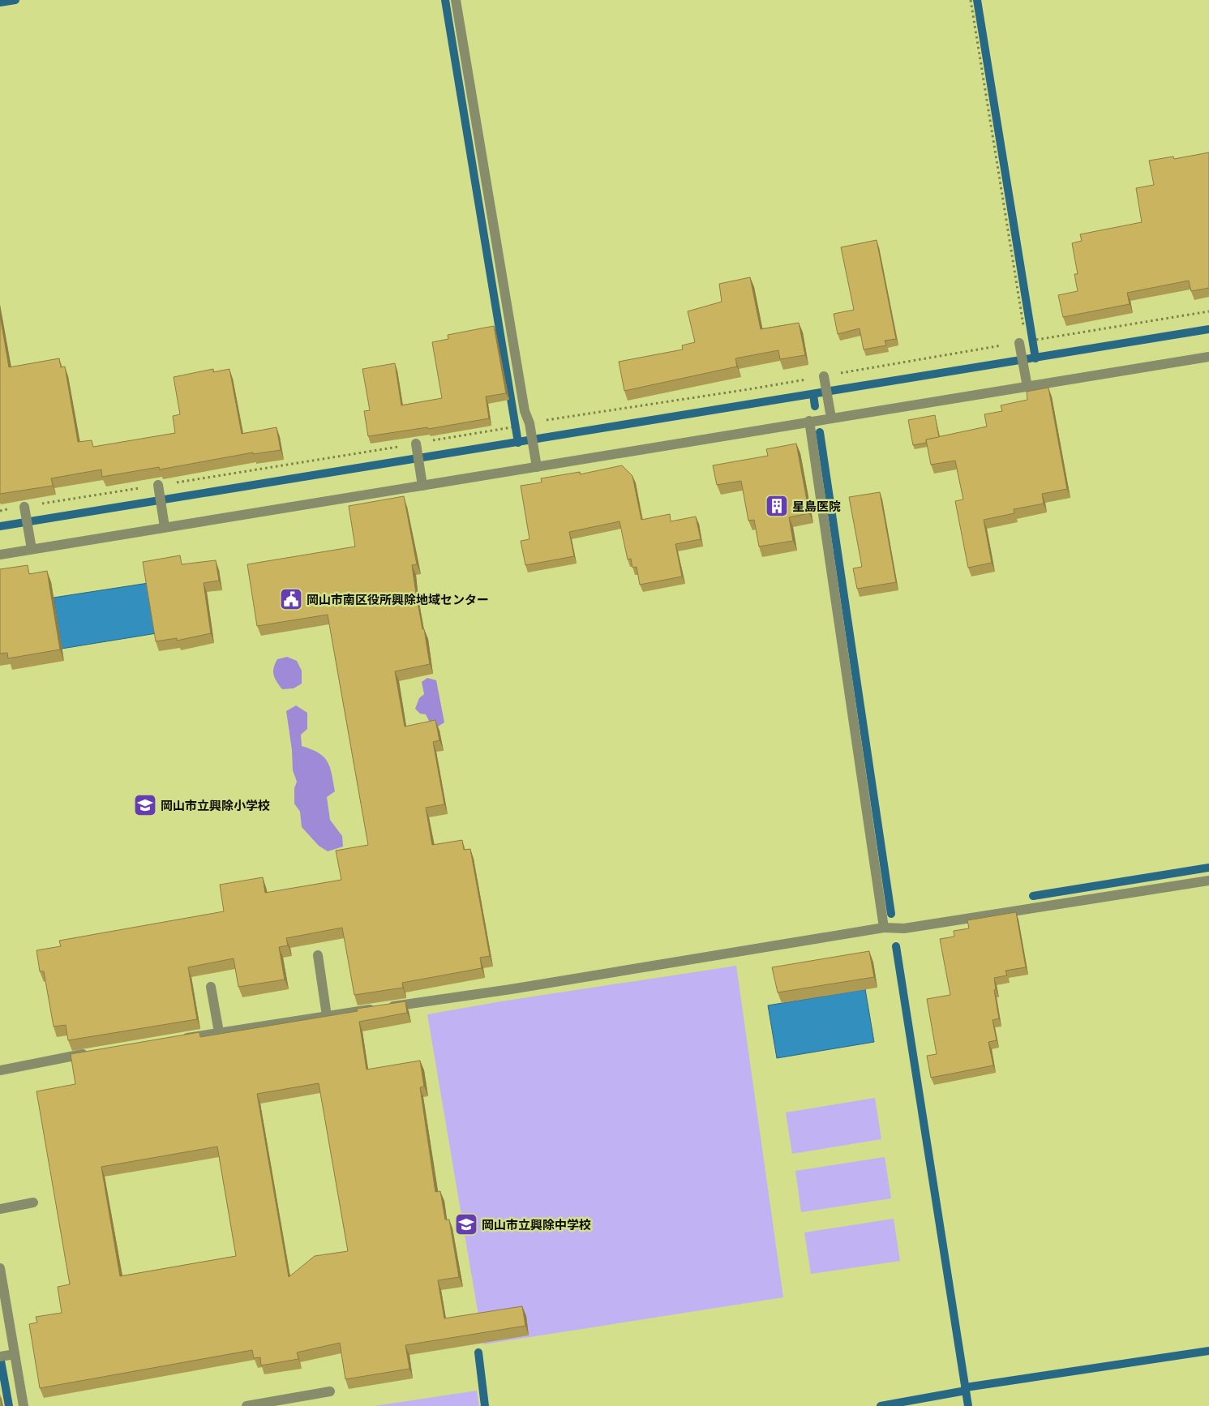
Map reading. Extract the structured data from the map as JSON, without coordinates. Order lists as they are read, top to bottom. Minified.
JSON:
{"places":{"building":["星島医院"],"public building":["岡山市南区役所興除地域センター"],"school or university":["岡山市立興除小学校","岡山市立興除中学校"]}}
